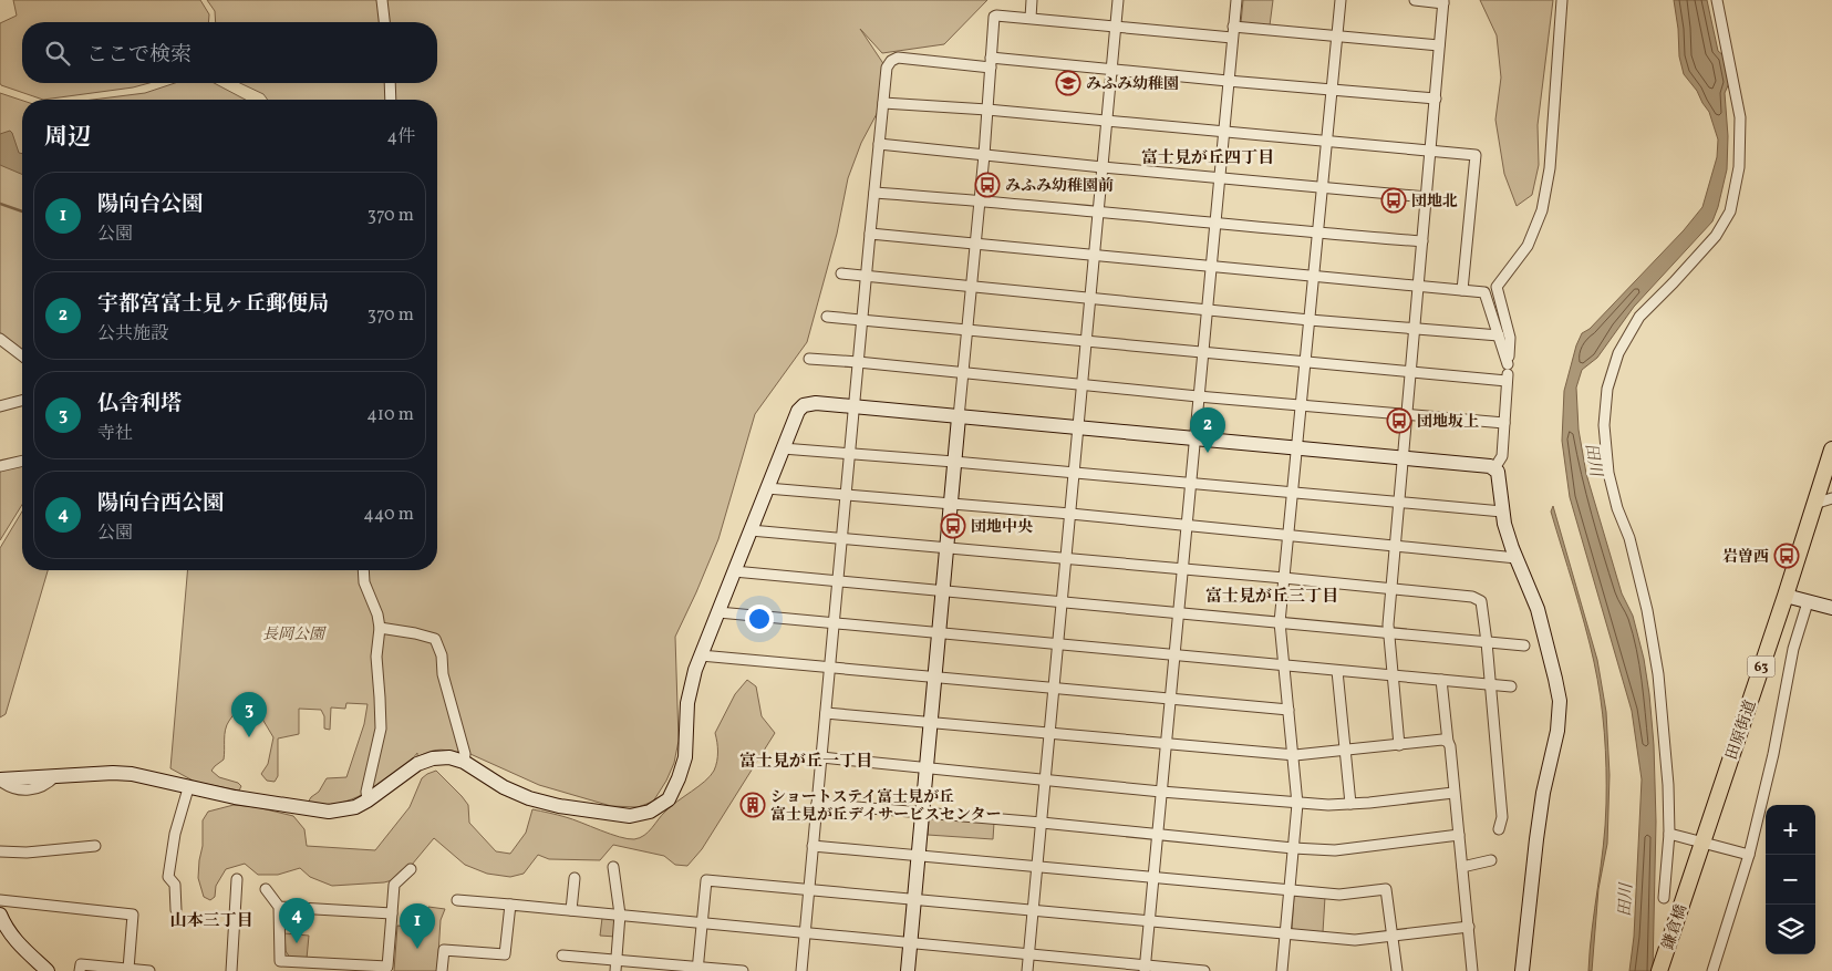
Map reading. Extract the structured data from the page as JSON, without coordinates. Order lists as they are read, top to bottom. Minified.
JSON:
{"streets":{"main road":["63","田原街道","鎌倉橋"]},"crossings":[["田原街道","鎌倉橋"]],"districts":["富士見が丘四丁目","富士見が丘三丁目","富士見が丘一丁目","山本三丁目"],"water":["田川"],"parks":["長岡公園"],"places":{"school or university":["みふみ幼稚園"],"bus stop":["みふみ幼稚園前","団地北","団地坂上","団地中央","岩曽西"],"building":["ショートステイ富士見が丘 富士見が丘デイサービスセンター"]},"page":{"search":"ここで検索","heading":["周辺","4件"],"list":[{"mark":"1","name":"陽向台公園","note":"公園","value":"370 m"},{"mark":"2","name":"宇都宮富士見ヶ丘郵便局","note":"公共施設","value":"370 m"},{"mark":"3","name":"仏舎利塔","note":"寺社","value":"410 m"},{"mark":"4","name":"陽向台西公園","note":"公園","value":"440 m"}],"pins":["2","3","4","1"],"map_buttons":["+","−"]}}
